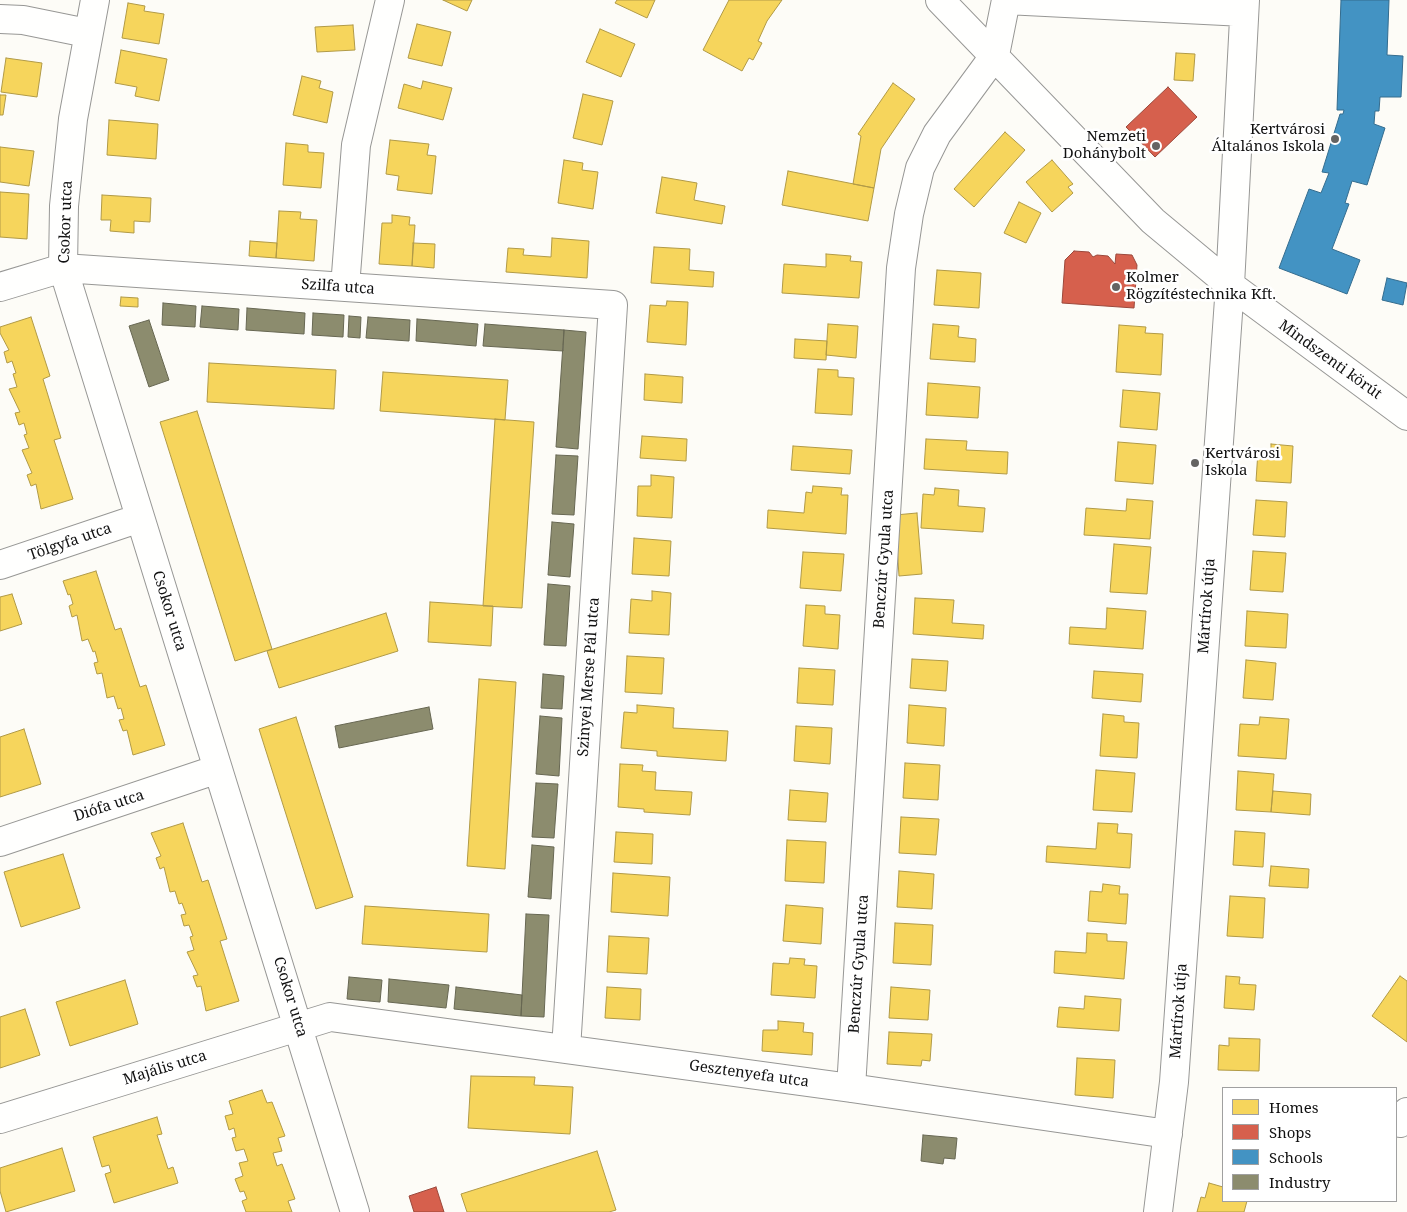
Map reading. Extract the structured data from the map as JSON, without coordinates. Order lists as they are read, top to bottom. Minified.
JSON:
{"streets":{"street":["Csokor utca","Szilfa utca","Mindszenti körút","Tölgyfa utca","Benczúr Gyula utca","Mártírok útja","Szinyei Merse Pál utca","Diófa utca","Majális utca","Gesztenyefa utca"]},"crossings":[["Csokor utca","Szilfa utca"],["Csokor utca","Tölgyfa utca"],["Csokor utca","Diófa utca"],["Csokor utca","Majális utca"],["Szilfa utca","Szinyei Merse Pál utca"],["Mindszenti körút","Benczúr Gyula utca"],["Mindszenti körút","Mártírok útja"],["Benczúr Gyula utca","Gesztenyefa utca"],["Mártírok útja","Gesztenyefa utca"],["Szinyei Merse Pál utca","Gesztenyefa utca"],["Majális utca","Gesztenyefa utca"]],"places":["Kertvárosi Általános Iskola","Nemzeti Dohánybolt","Kolmer Rögzítéstechnika Kft.","Kertvárosi Iskola"],"legend":["Homes","Shops","Schools","Industry"]}
